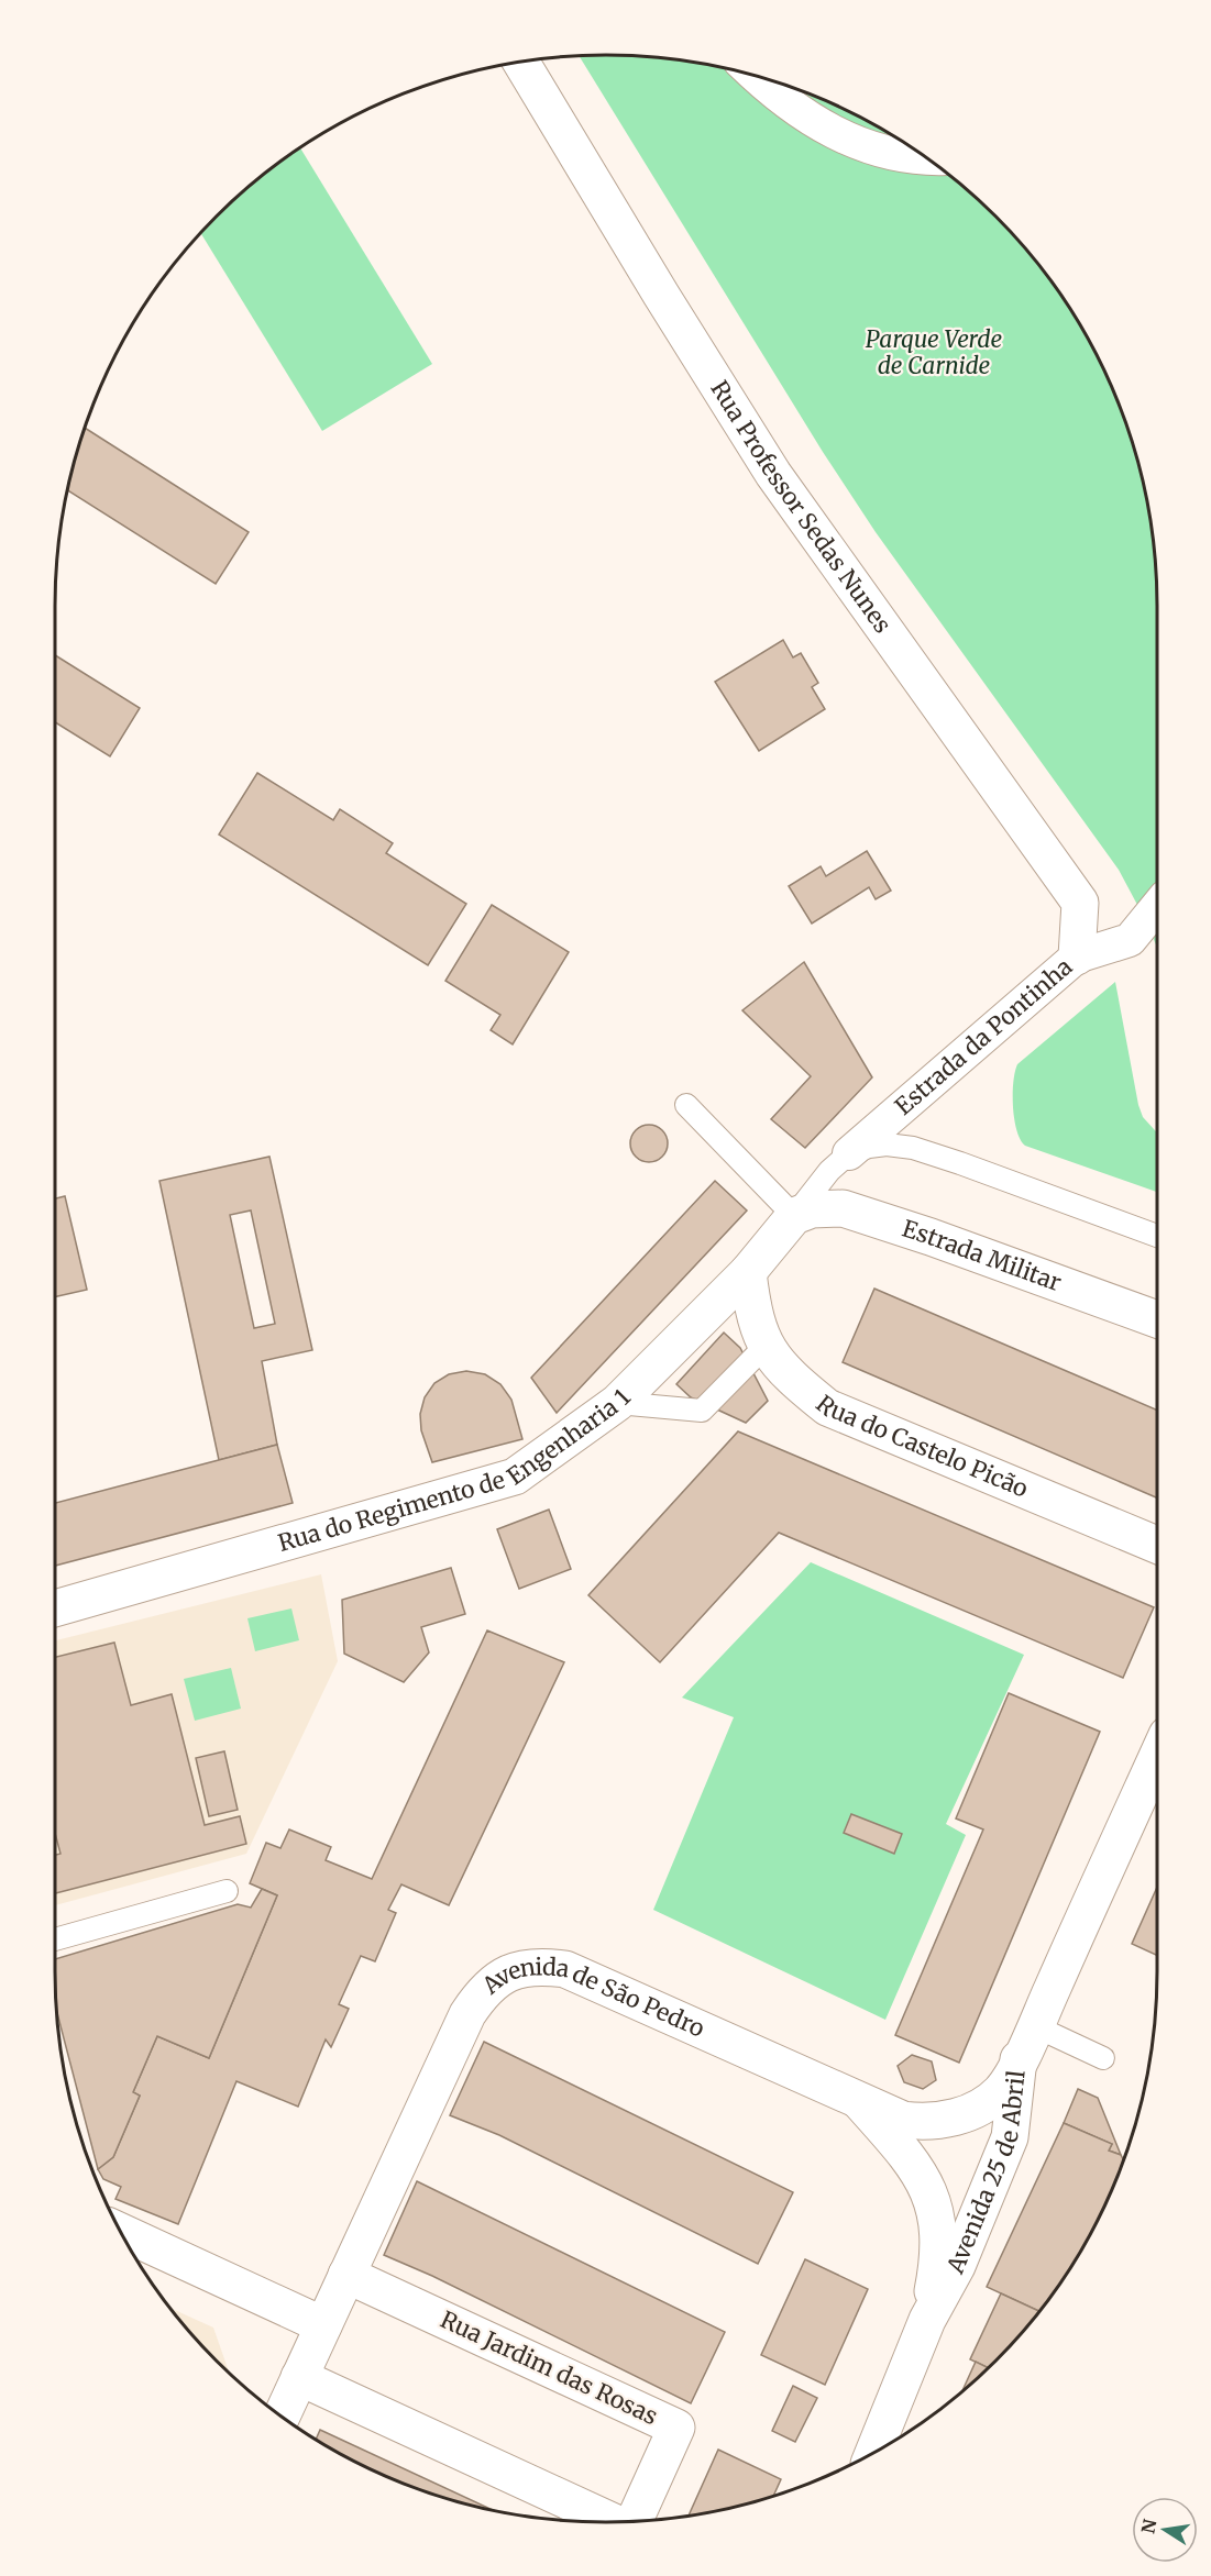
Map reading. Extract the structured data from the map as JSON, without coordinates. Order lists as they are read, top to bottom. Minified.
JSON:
{"streets":{"street":["Rua Professor Sedas Nunes","Estrada da Pontinha","Estrada Militar","Rua do Castelo Picão","Rua do Regimento de Engenharia 1","Avenida de São Pedro","Avenida 25 de Abril","Rua Jardim das Rosas"]},"crossings":[["Rua Professor Sedas Nunes","Estrada da Pontinha"],["Estrada Militar","Rua do Regimento de Engenharia 1"],["Rua do Castelo Picão","Rua do Regimento de Engenharia 1"],["Avenida de São Pedro","Avenida 25 de Abril"],["Avenida de São Pedro","Rua Jardim das Rosas"]],"parks":["Parque Verde de Carnide"],"north":"left"}
